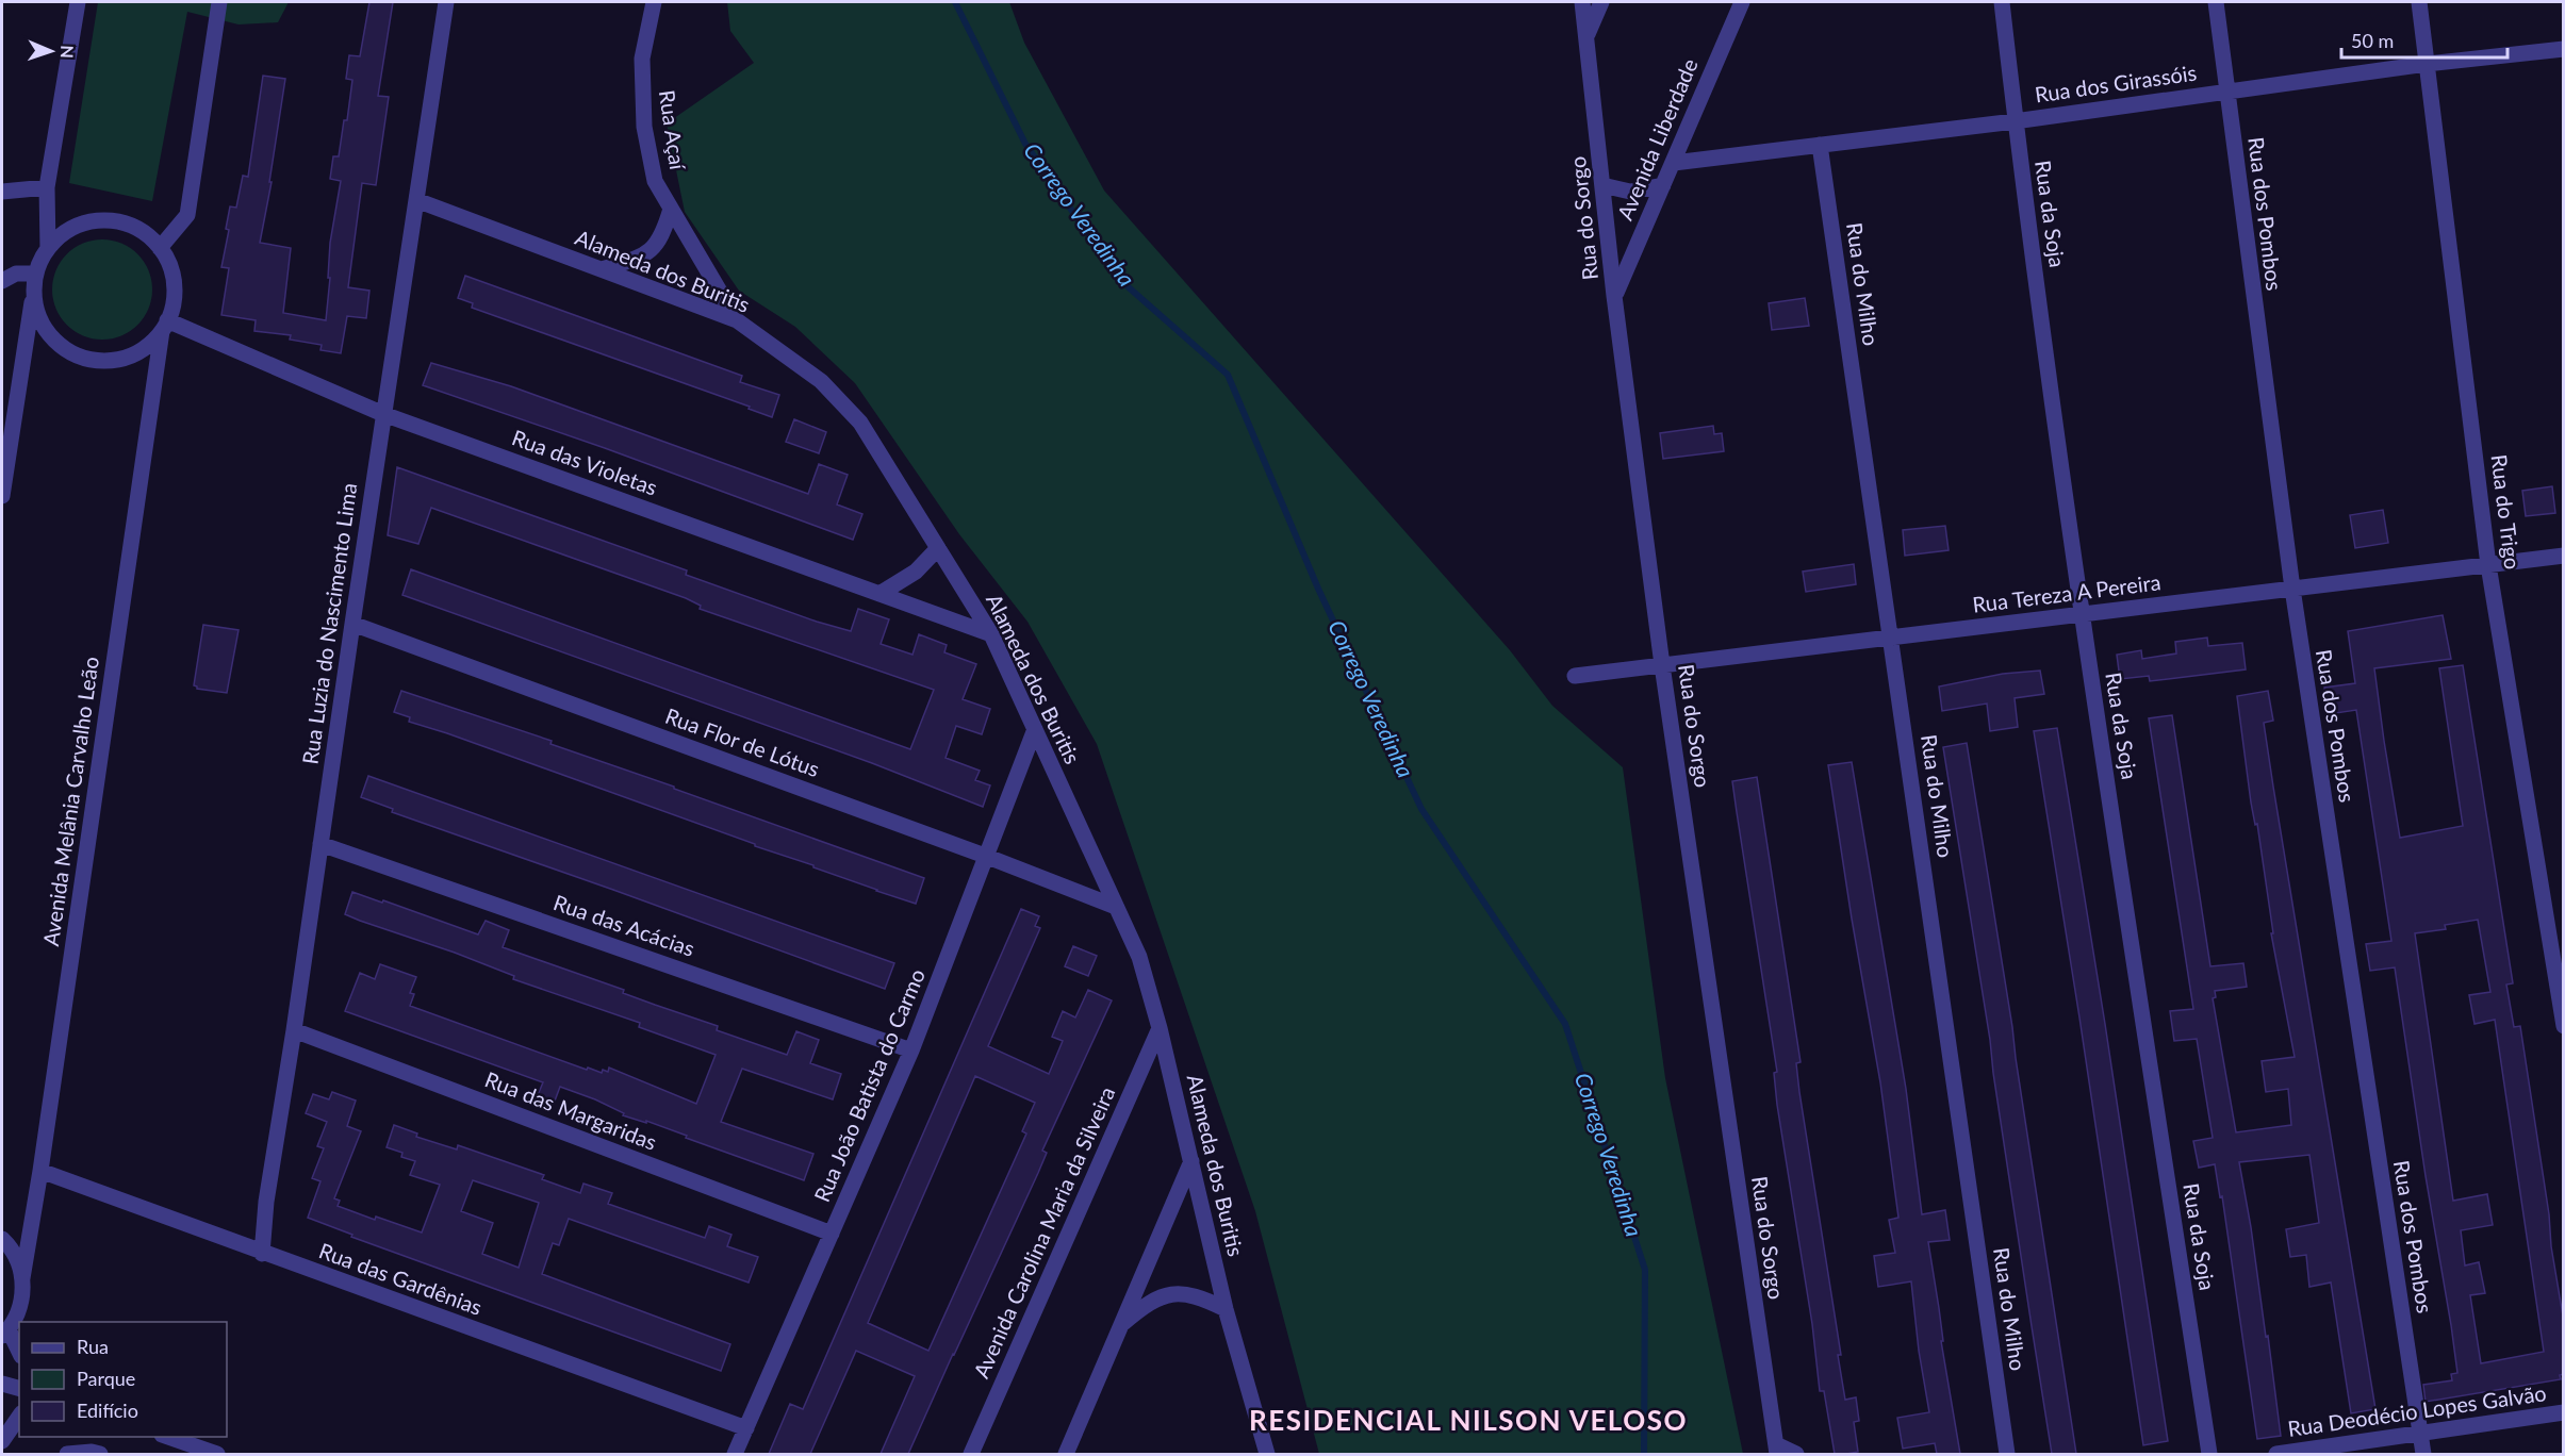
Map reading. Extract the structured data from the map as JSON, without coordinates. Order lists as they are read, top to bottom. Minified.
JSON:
{"streets":{"street":["Rua dos Girassóis","Rua Açaí","Avenida Liberdade","Rua da Soja","Rua dos Pombos","Rua do Sorgo","Alameda dos Buritis","Rua do Milho","Rua das Violetas","Rua do Trigo","Rua Tereza A Pereira","Rua Luzia do Nascimento Lima","Rua Flor de Lótus","Avenida Melânia Carvalho Leão","Rua das Acácias","Rua João Batista do Carmo","Rua das Margaridas","Avenida Carolina Maria da Silveira","Rua das Gardênias","Rua Deodécio Lopes Galvão"]},"crossings":[["Rua dos Girassóis","Avenida Liberdade"],["Rua dos Girassóis","Rua da Soja"],["Rua dos Girassóis","Rua dos Pombos"],["Rua dos Girassóis","Rua do Milho"],["Rua dos Girassóis","Rua do Trigo"],["Rua Açaí","Alameda dos Buritis"],["Avenida Liberdade","Rua do Sorgo"],["Rua da Soja","Rua Tereza A Pereira"],["Rua dos Pombos","Rua Tereza A Pereira"],["Rua dos Pombos","Rua Deodécio Lopes Galvão"],["Rua do Sorgo","Rua Tereza A Pereira"],["Alameda dos Buritis","Rua das Violetas"],["Alameda dos Buritis","Rua Luzia do Nascimento Lima"],["Alameda dos Buritis","Rua Flor de Lótus"],["Alameda dos Buritis","Rua João Batista do Carmo"],["Alameda dos Buritis","Avenida Carolina Maria da Silveira"],["Rua do Milho","Rua Tereza A Pereira"],["Rua das Violetas","Rua Luzia do Nascimento Lima"],["Rua das Violetas","Avenida Melânia Carvalho Leão"],["Rua do Trigo","Rua Tereza A Pereira"],["Rua Luzia do Nascimento Lima","Rua Flor de Lótus"],["Rua Luzia do Nascimento Lima","Rua das Acácias"],["Rua Luzia do Nascimento Lima","Rua das Margaridas"],["Rua Luzia do Nascimento Lima","Rua das Gardênias"],["Rua Flor de Lótus","Rua João Batista do Carmo"],["Avenida Melânia Carvalho Leão","Rua das Gardênias"],["Rua das Acácias","Rua João Batista do Carmo"],["Rua João Batista do Carmo","Rua das Margaridas"],["Rua João Batista do Carmo","Rua das Gardênias"]],"districts":["RESIDENCIAL NILSON VELOSO"],"water":["Corrego Veredinha"],"legend":["Rua","Parque","Edifício"],"scale_bar":"50 m","north":"right"}
